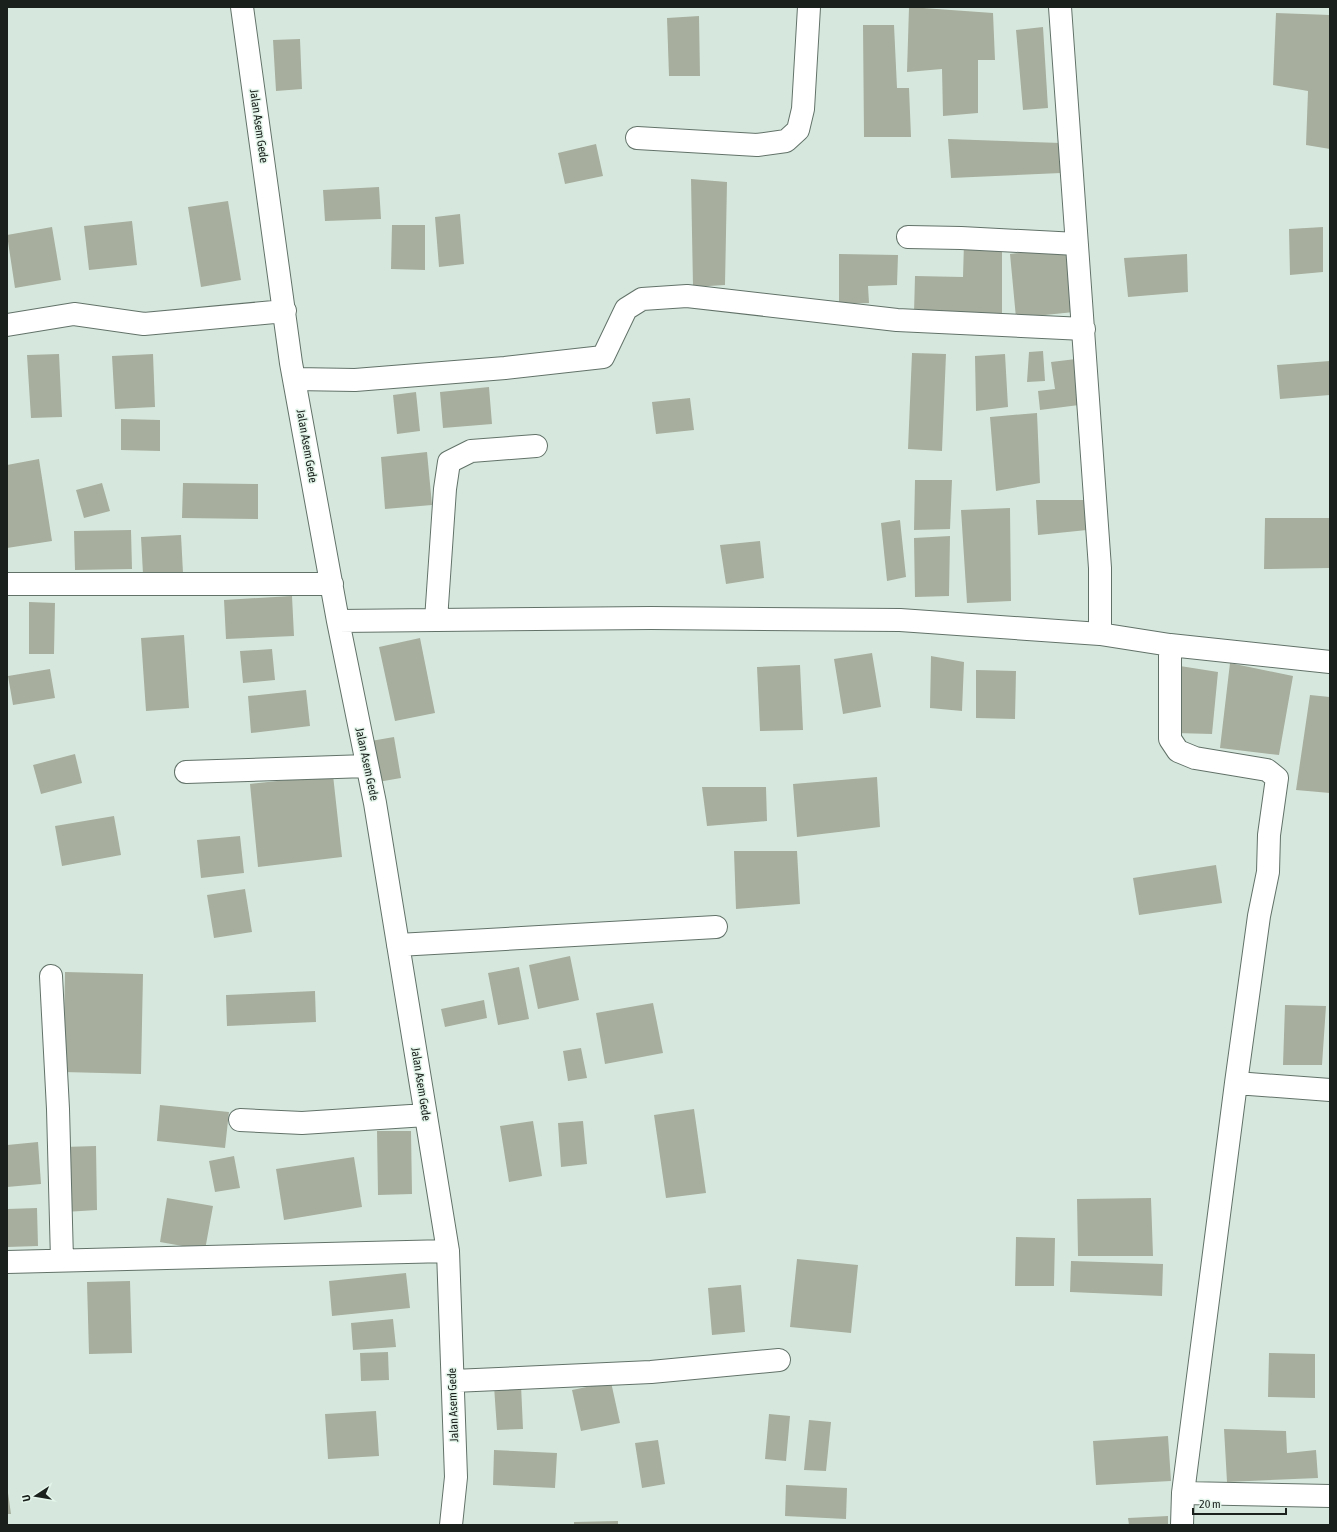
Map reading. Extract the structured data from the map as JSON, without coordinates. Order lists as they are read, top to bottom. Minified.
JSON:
{"streets":{"street":["Jalan Asem Gede"]},"scale_bar":"20 m","north":"left"}
